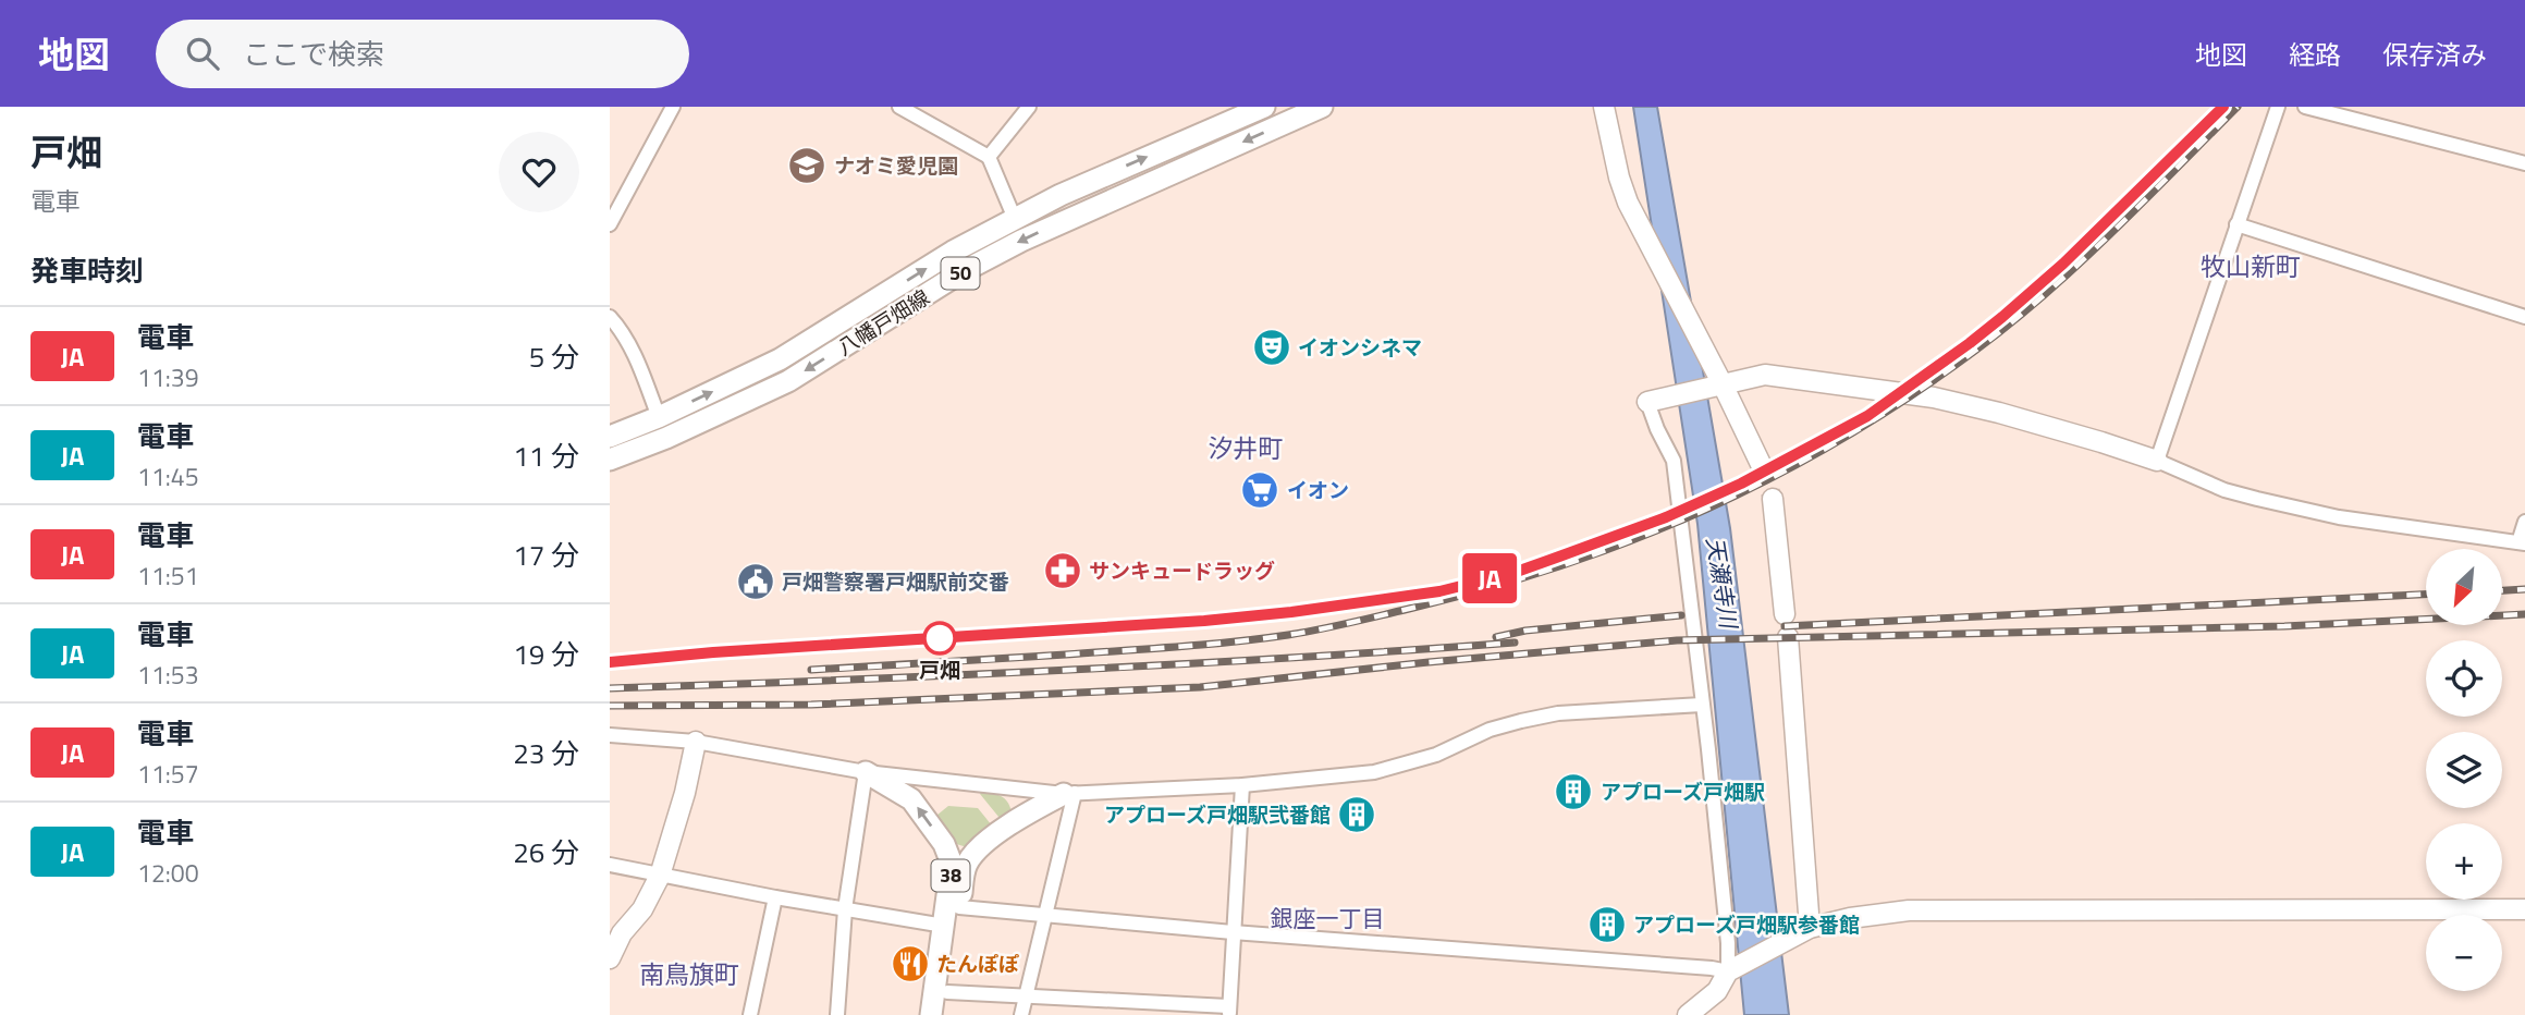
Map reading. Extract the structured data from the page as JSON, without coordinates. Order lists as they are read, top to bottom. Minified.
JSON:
{"streets":{"main road":["50","八幡戸畑線","38"]},"districts":["牧山新町","汐井町","銀座一丁目","南鳥旗町"],"water":["天瀬寺川"],"places":{"school or university":["ナオミ愛児園"],"theatre":["イオンシネマ"],"supermarket":["イオン"],"pharmacy":["サンキュードラッグ"],"public building":["戸畑警察署戸畑駅前交番"],"other":["戸畑"],"building":["アプローズ戸畑駅","アプローズ戸畑駅弐番館","アプローズ戸畑駅参番館"],"restaurant":["たんぽぽ"]},"north":"bottom left","page":{"header":"地図","search":"ここで検索","nav":["地図","経路","保存済み"],"heading":[["戸畑","電車"],"発車時刻"],"on_map":"JA","list":[{"mark":"JA","name":"電車","note":"11:39","value":"5 分"},{"mark":"JA","name":"電車","note":"11:45","value":"11 分"},{"mark":"JA","name":"電車","note":"11:51","value":"17 分"},{"mark":"JA","name":"電車","note":"11:53","value":"19 分"},{"mark":"JA","name":"電車","note":"11:57","value":"23 分"},{"mark":"JA","name":"電車","note":"12:00","value":"26 分"}],"map_buttons":["+","−"]}}
